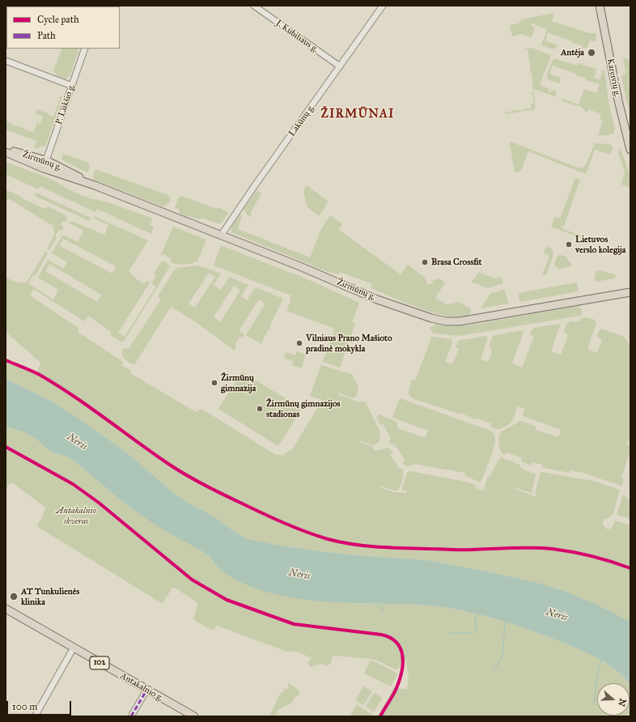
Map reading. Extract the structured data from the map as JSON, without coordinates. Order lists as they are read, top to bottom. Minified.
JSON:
{"streets":{"main road":["Kareivių g.","Žirmūnų g.","102","Antakalnio g."],"street":["J. Kubiliaus g.","P. Lukšio g.","Lakūnų g."]},"crossings":[["J. Kubiliaus g.","Lakūnų g."],["P. Lukšio g.","Žirmūnų g."],["Lakūnų g.","Žirmūnų g."]],"districts":["ŽIRMŪNAI"],"water":["Neris"],"parks":["Antakalnio skveras"],"places":["Antėja","Lietuvos verslo kolegija","Brasa Crossfit","Vilniaus Prano Mašioto pradinė mokykla","Žirmūnų gimnazija","Žirmūnų gimnazijos stadionas","AT Tunkulienės klinika"],"legend":["Cycle path","Path"],"scale_bar":"100 m","north":"right"}
